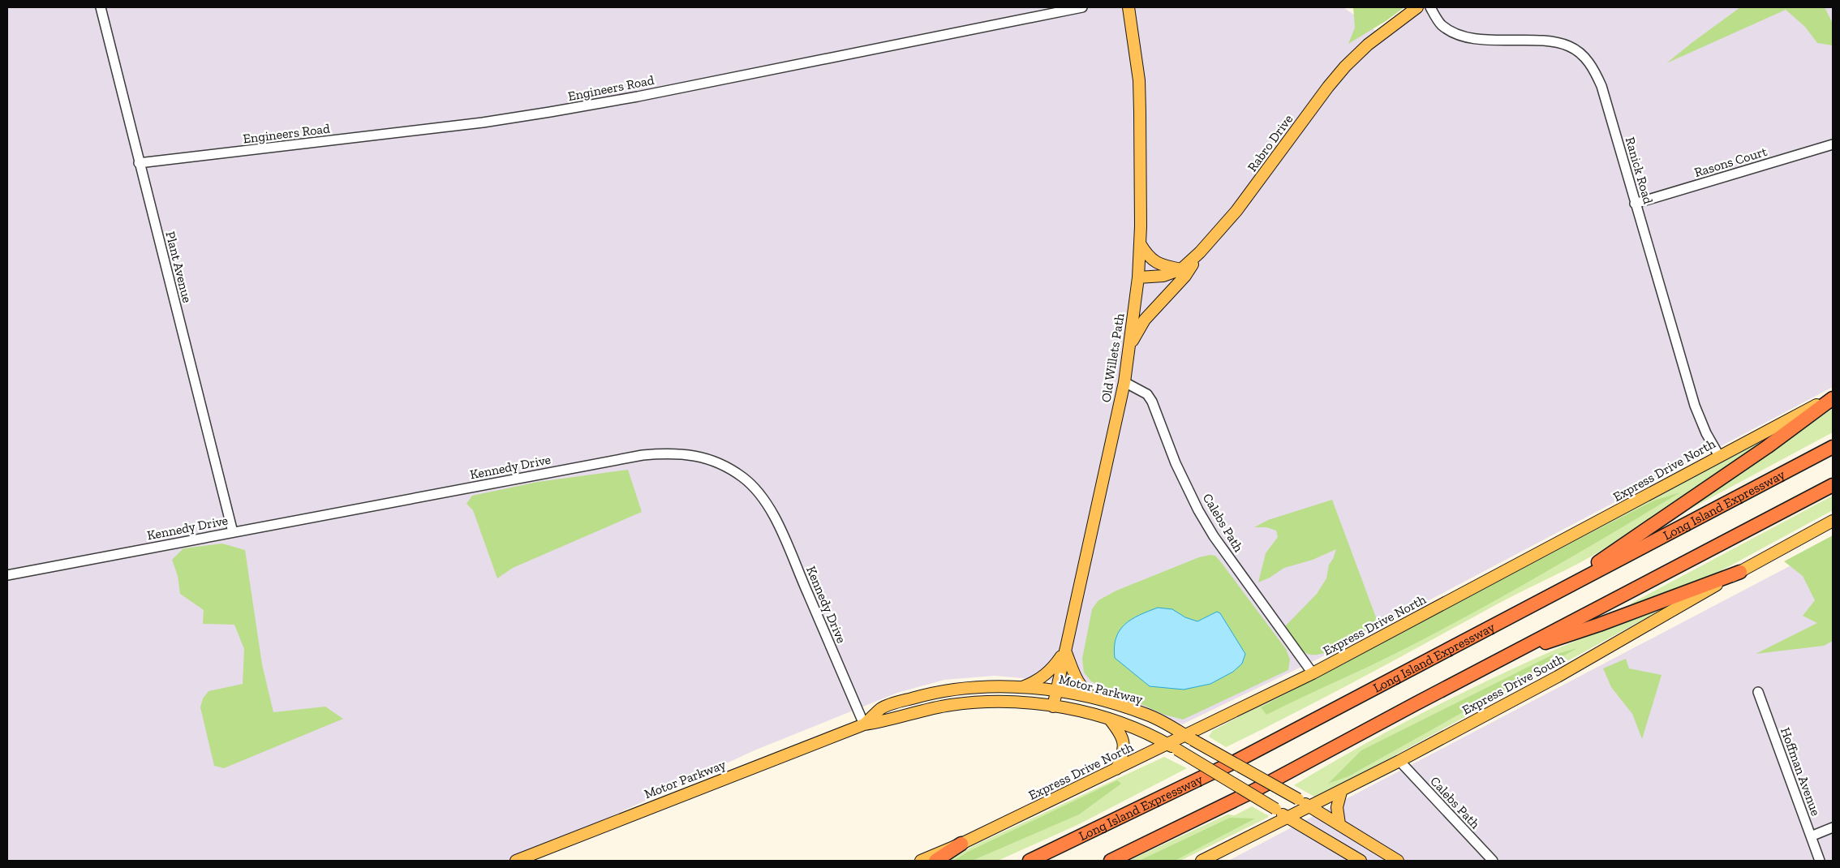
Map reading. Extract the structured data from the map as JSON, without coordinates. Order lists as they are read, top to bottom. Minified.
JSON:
{"streets":{"highway":["Long Island Expressway"],"main road":["Rabro Drive","Old Willets Path","Express Drive North","Express Drive South","Motor Parkway"],"street":["Engineers Road","Rasons Court","Ranick Road","Plant Avenue","Kennedy Drive","Calebs Path","Hoffman Avenue"]},"crossings":[["Engineers Road","Plant Avenue"],["Rabro Drive","Old Willets Path"],["Rasons Court","Ranick Road"],["Ranick Road","Express Drive North"],["Plant Avenue","Kennedy Drive"],["Old Willets Path","Calebs Path"],["Old Willets Path","Motor Parkway"],["Kennedy Drive","Motor Parkway"],["Express Drive North","Calebs Path"],["Express Drive North","Motor Parkway"],["Calebs Path","Express Drive South"],["Express Drive South","Motor Parkway"]]}
